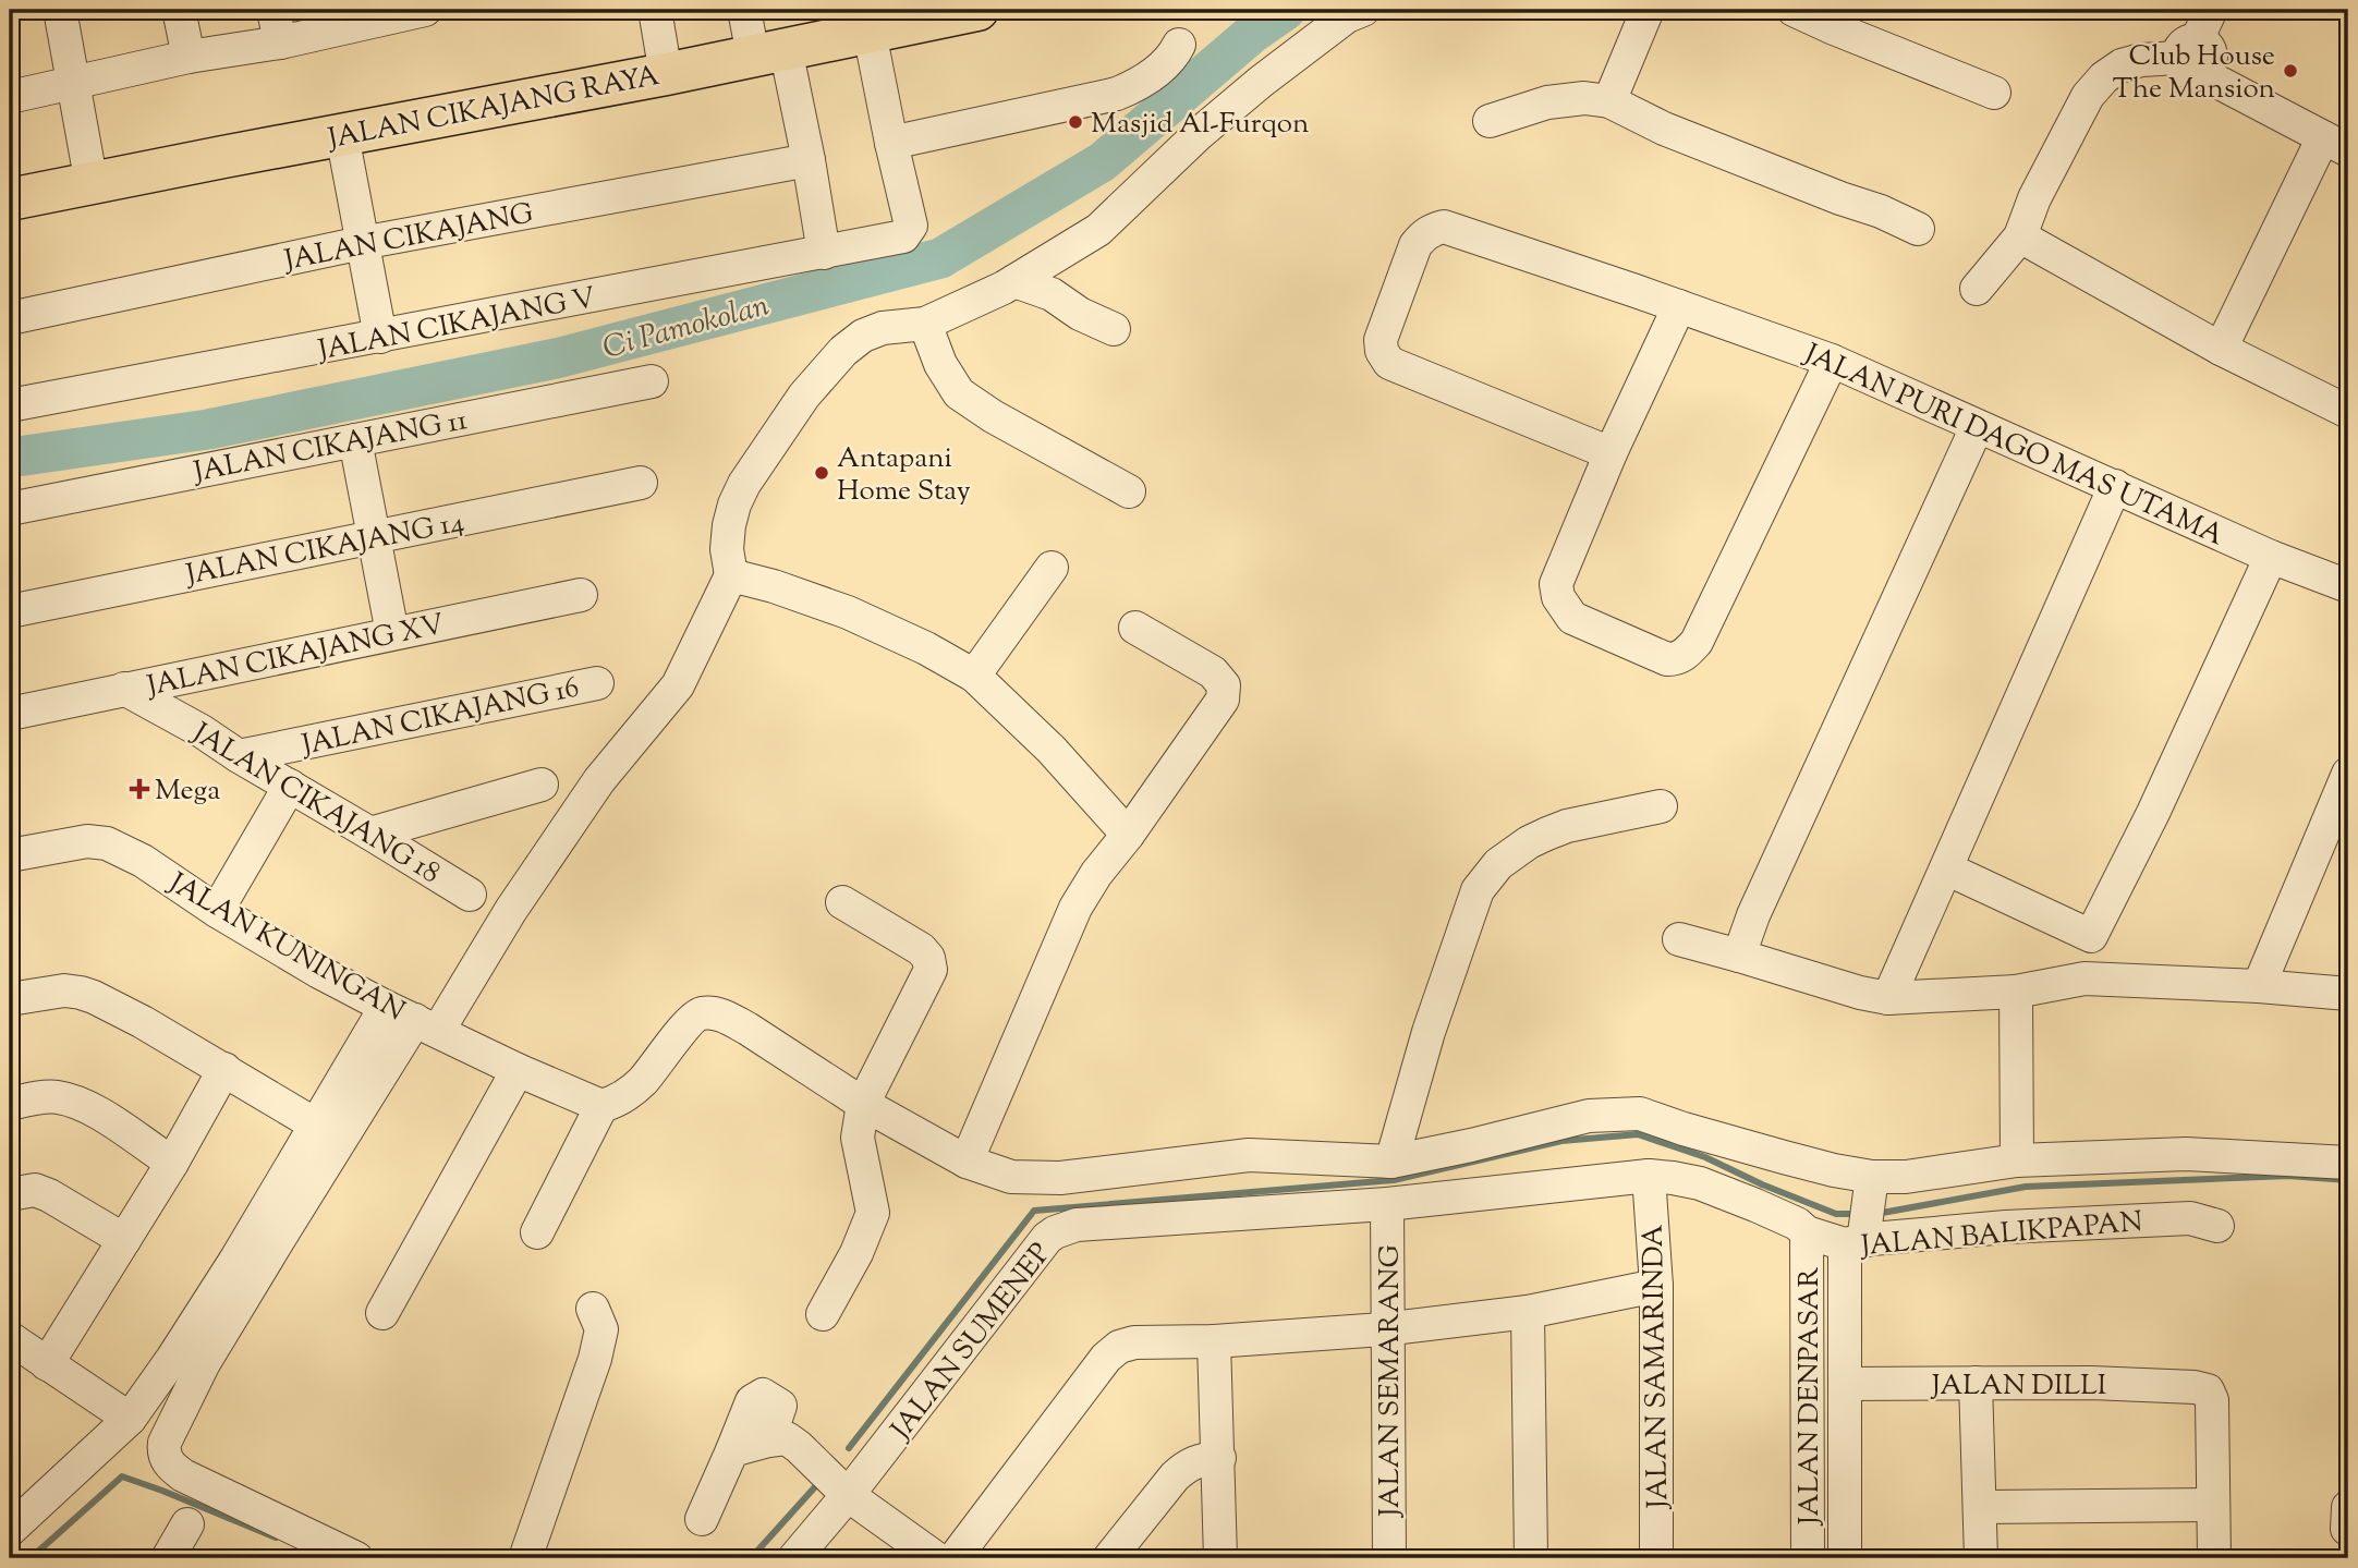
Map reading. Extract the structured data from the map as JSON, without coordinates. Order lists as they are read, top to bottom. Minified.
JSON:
{"streets":{"main road":["JALAN CIKAJANG RAYA"],"street":["JALAN CIKAJANG","JALAN CIKAJANG V","JALAN PURI DAGO MAS UTAMA","JALAN CIKAJANG 11","JALAN CIKAJANG 14","JALAN CIKAJANG XV","JALAN CIKAJANG 16","JALAN CIKAJANG 18","JALAN KUNINGAN","JALAN BALIKPAPAN","JALAN SUMENEP","JALAN SAMARINDA","JALAN SEMARANG","JALAN DILLI","JALAN DENPASAR"]},"crossings":[["JALAN CIKAJANG XV","JALAN CIKAJANG 18"],["JALAN CIKAJANG 16","JALAN CIKAJANG 18"],["JALAN BALIKPAPAN","JALAN SUMENEP"],["JALAN BALIKPAPAN","JALAN SAMARINDA"],["JALAN BALIKPAPAN","JALAN SEMARANG"],["JALAN BALIKPAPAN","JALAN DENPASAR"],["JALAN SUMENEP","JALAN SEMARANG"]],"water":["Ci Pamokolan"],"places":{"other":["Club House The Mansion","Masjid Al-Furqon","Antapani Home Stay"],"health":["Mega"]}}
